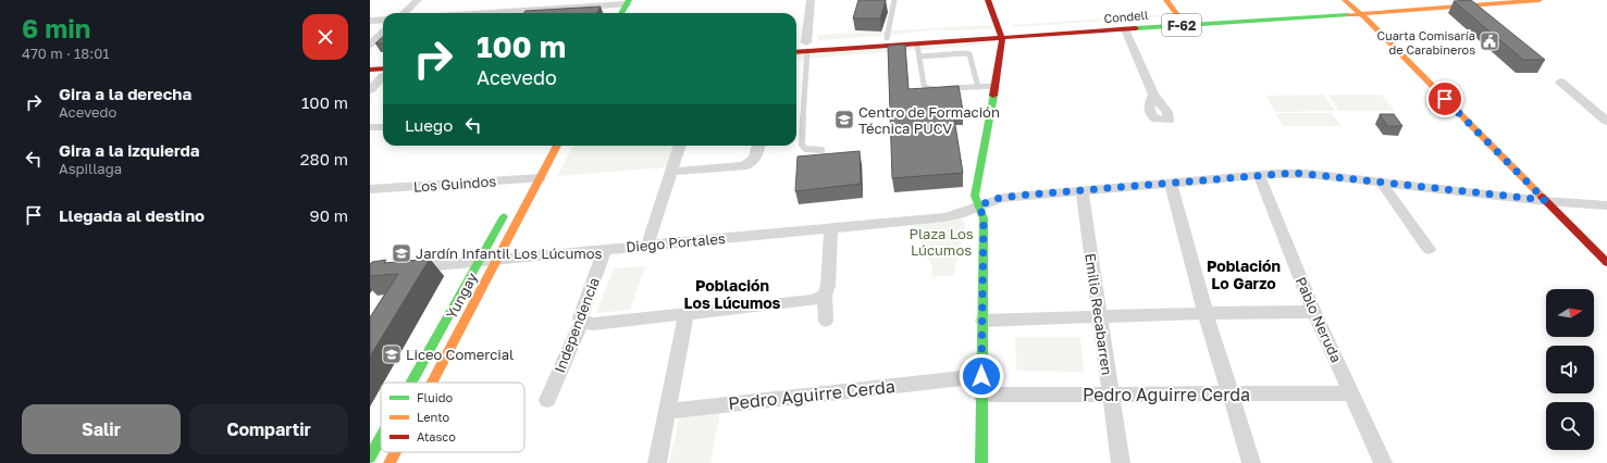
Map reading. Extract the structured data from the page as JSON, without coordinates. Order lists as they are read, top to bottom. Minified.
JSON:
{"streets":{"main road":["Condell","F-62","Yungay"],"street":["Los Guindos","Diego Portales","Emilio Recabarren","Pablo Neruda","Independencia","Pedro Aguirre Cerda"]},"crossings":[["Los Guindos","Yungay"],["Diego Portales","Yungay"],["Diego Portales","Emilio Recabarren"],["Diego Portales","Pablo Neruda"],["Diego Portales","Independencia"],["Emilio Recabarren","Pedro Aguirre Cerda"],["Pablo Neruda","Pedro Aguirre Cerda"]],"districts":["Población Lo Garzo","Población Los Lúcumos"],"parks":["Plaza Los Lúcumos"],"places":{"public building":["Cuarta Comisaría de Carabineros"],"school or university":["Centro de Formación Técnica PUCV","Jardín Infantil Los Lúcumos","Liceo Comercial"]},"legend":["Fluido","Lento","Atasco"],"north":"right","page":{"heading":["6 min","470 m · 18:01"],"turn":["100 m","Acevedo"],"list":[{"name":"Gira a la derecha","note":"Acevedo","value":"100 m"},{"name":"Gira a la izquierda","note":"Aspillaga","value":"280 m"},{"name":"Llegada al destino","value":"90 m"}],"then":"Luego","buttons":["Salir","Compartir"]}}
